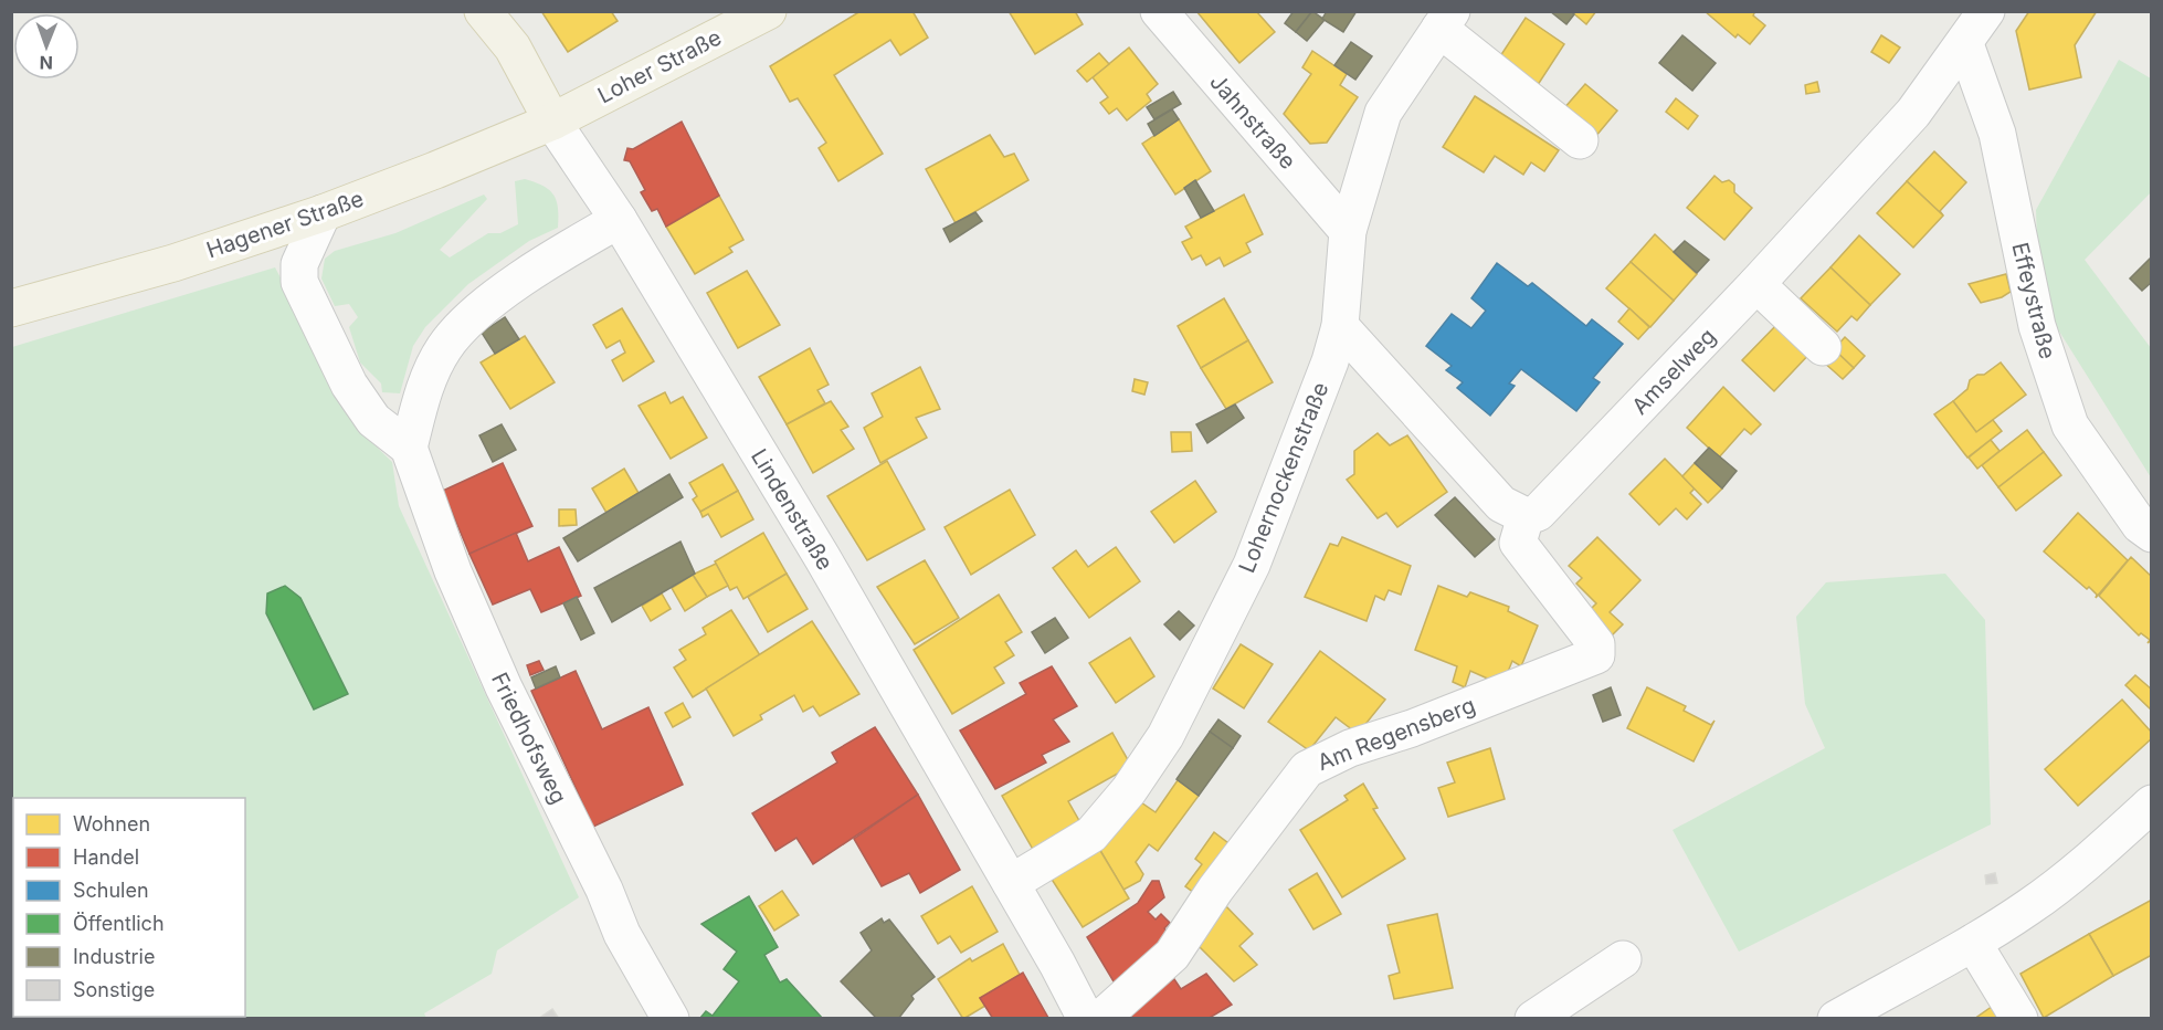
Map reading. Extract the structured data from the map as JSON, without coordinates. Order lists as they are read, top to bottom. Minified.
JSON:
{"streets":{"main road":["Loher Straße","Hagener Straße","Lindenstraße"],"street":["Jahnstraße","Effeystraße","Amselweg","Lohernockenstraße","Am Regensberg","Friedhofsweg"]},"crossings":[["Loher Straße","Hagener Straße"],["Loher Straße","Lindenstraße"],["Jahnstraße","Lohernockenstraße"],["Hagener Straße","Lindenstraße"],["Effeystraße","Amselweg"],["Amselweg","Am Regensberg"],["Lohernockenstraße","Lindenstraße"]],"legend":["Wohnen","Handel","Schulen","Öffentlich","Industrie","Sonstige"],"north":"bottom"}
